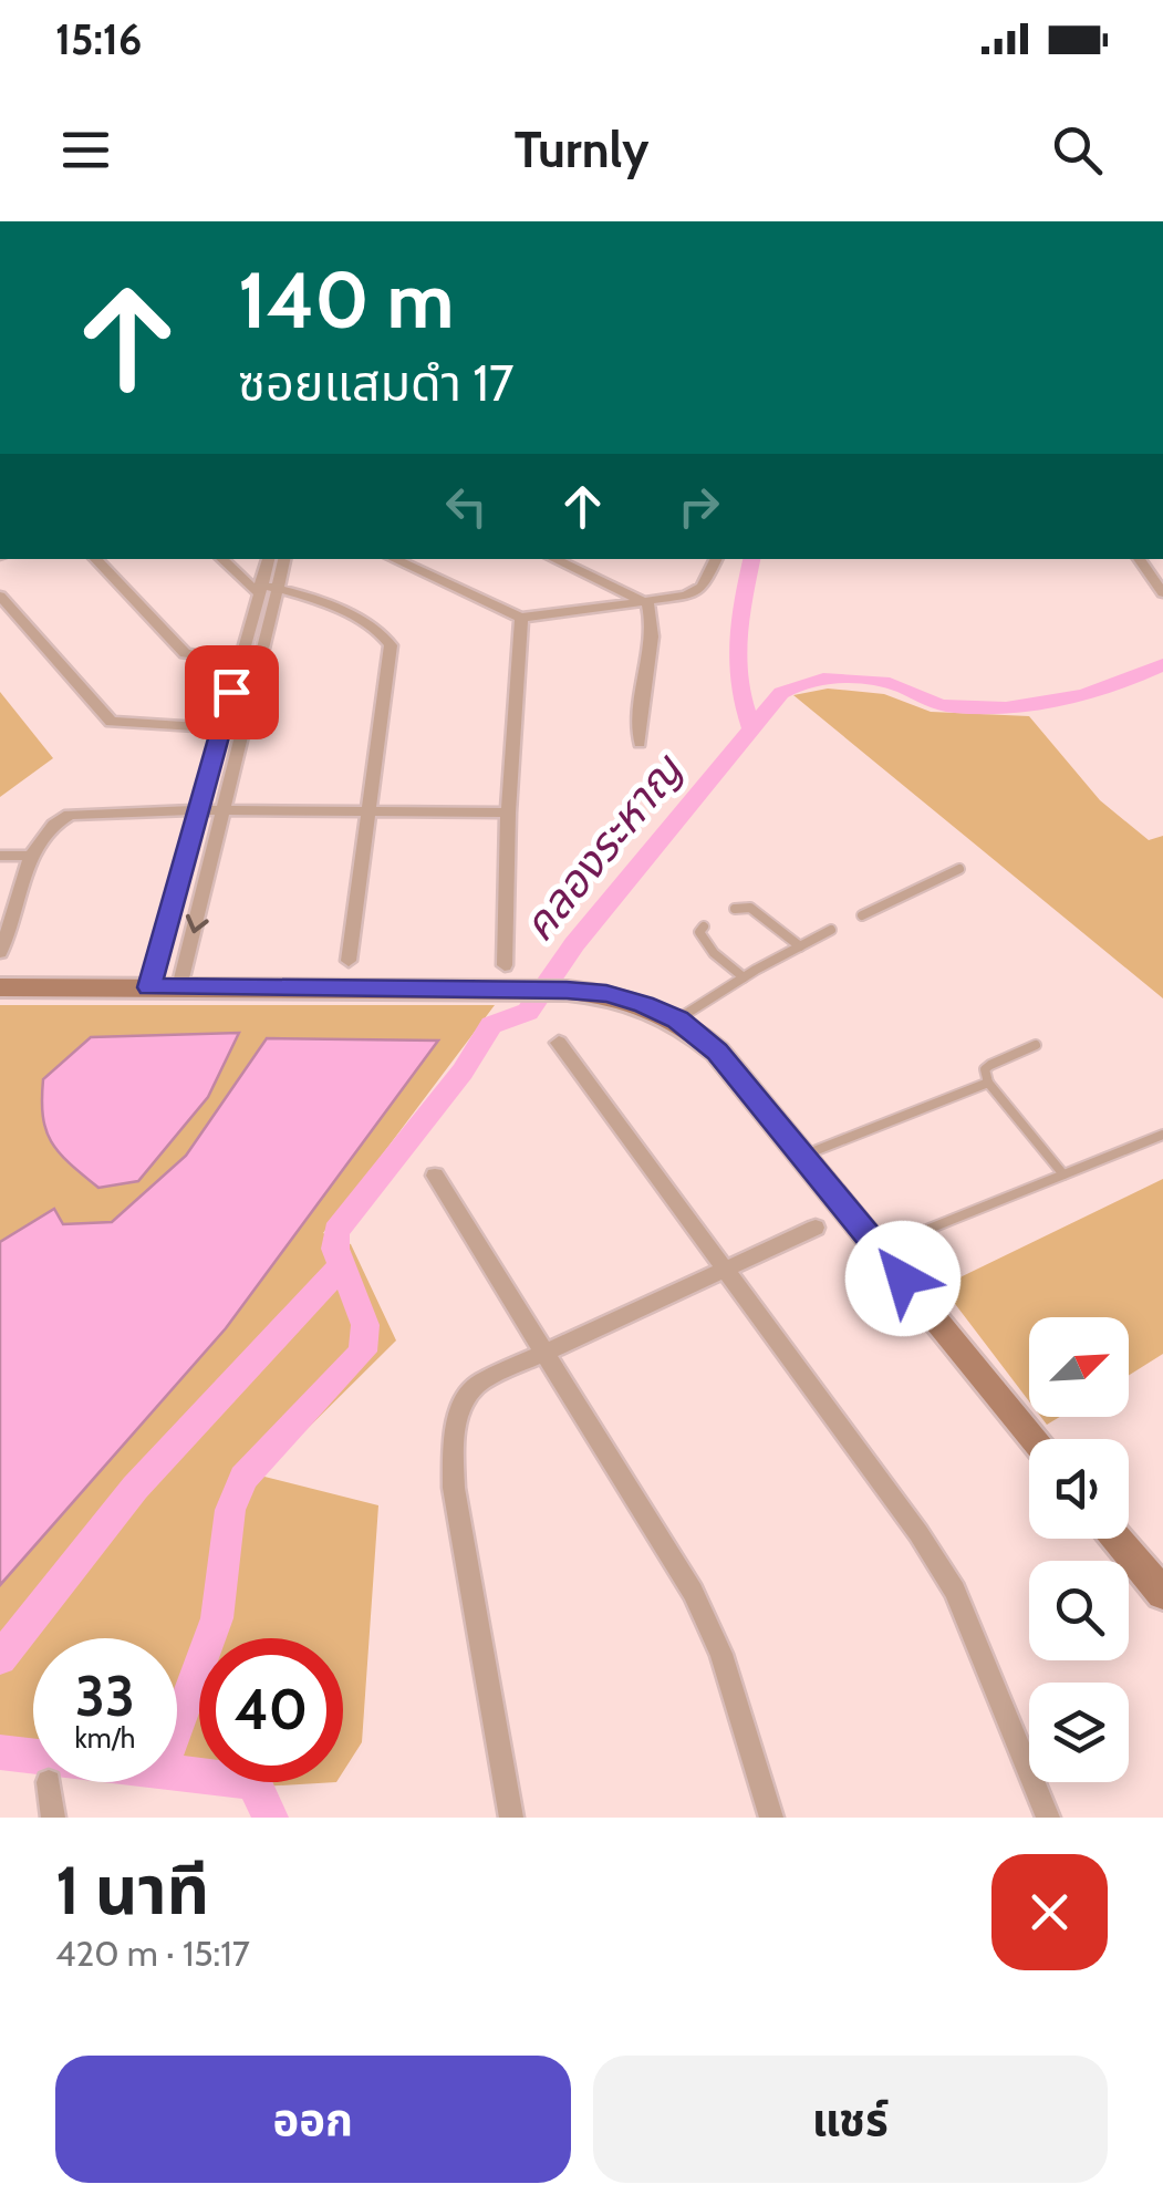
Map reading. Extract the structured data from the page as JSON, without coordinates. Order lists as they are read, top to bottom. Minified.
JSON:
{"water":["คลองระหาญ"],"north":"top right","page":{"status":"15:16","header":"Turnly","turn":["140 m","ซอยแสมดำ 17"],"speed":"33 km/h","limit":"40","heading":["1 นาที","420 m · 15:17"],"buttons":["ออก","แชร์"]}}
